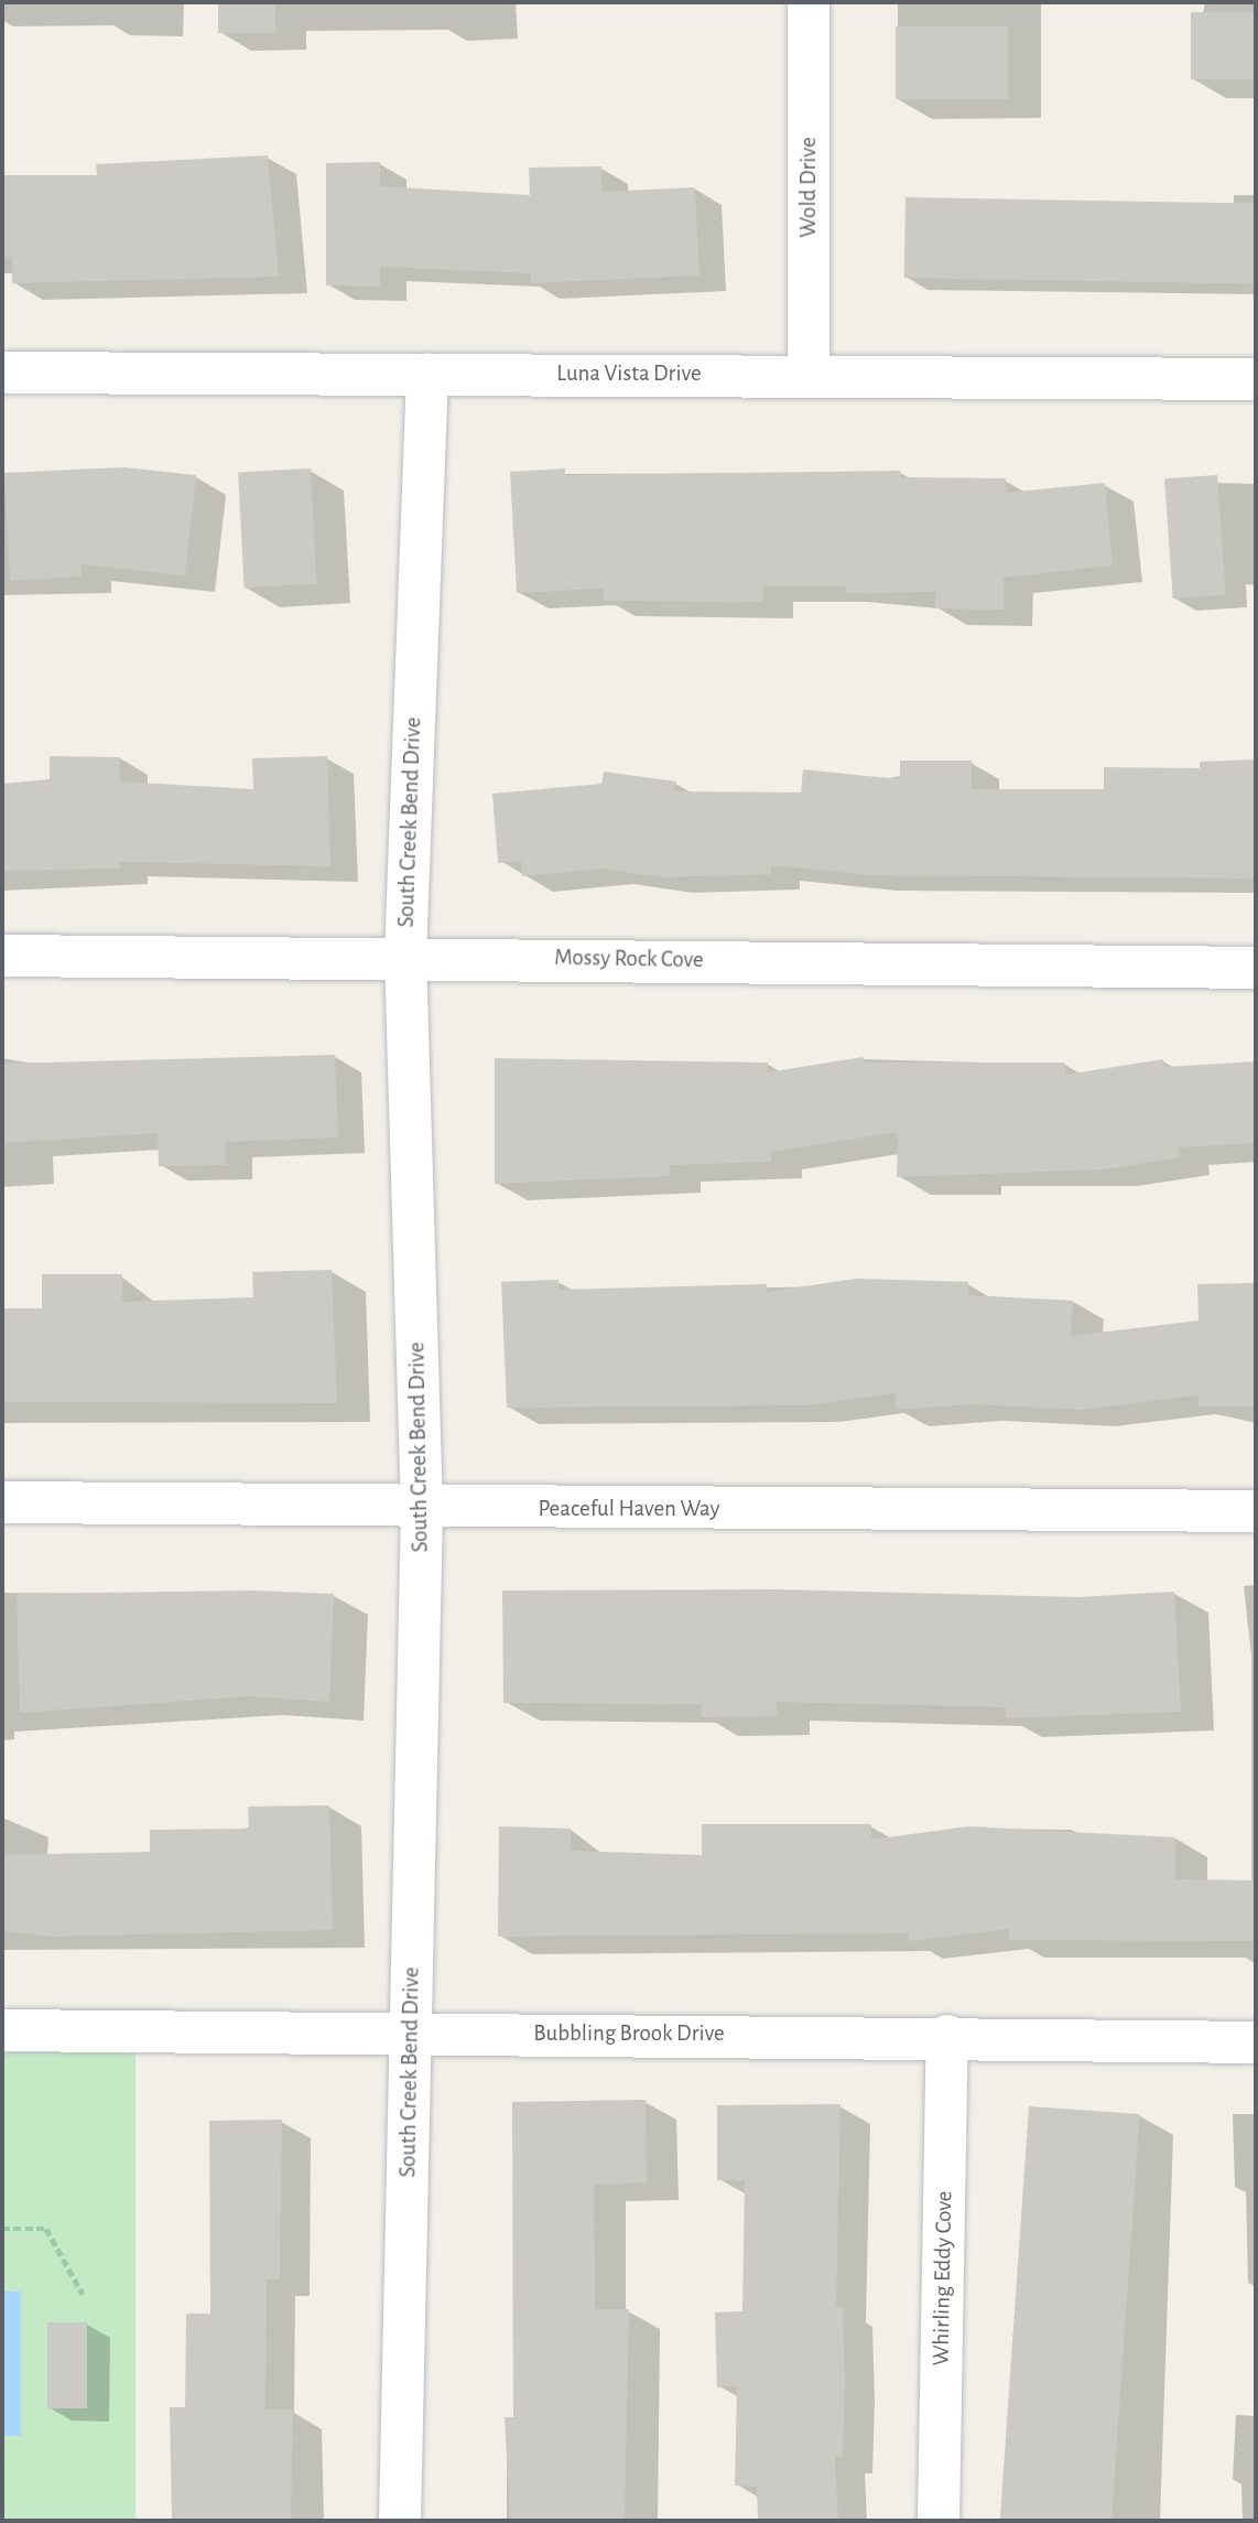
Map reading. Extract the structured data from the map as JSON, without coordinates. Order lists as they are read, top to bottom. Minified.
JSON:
{"streets":{"street":["Wold Drive","Luna Vista Drive","South Creek Bend Drive","Mossy Rock Cove","Peaceful Haven Way","Bubbling Brook Drive","Whirling Eddy Cove"]},"crossings":[["Wold Drive","Luna Vista Drive"],["Luna Vista Drive","South Creek Bend Drive"],["South Creek Bend Drive","Mossy Rock Cove"],["South Creek Bend Drive","Peaceful Haven Way"],["South Creek Bend Drive","Bubbling Brook Drive"],["Bubbling Brook Drive","Whirling Eddy Cove"]]}
